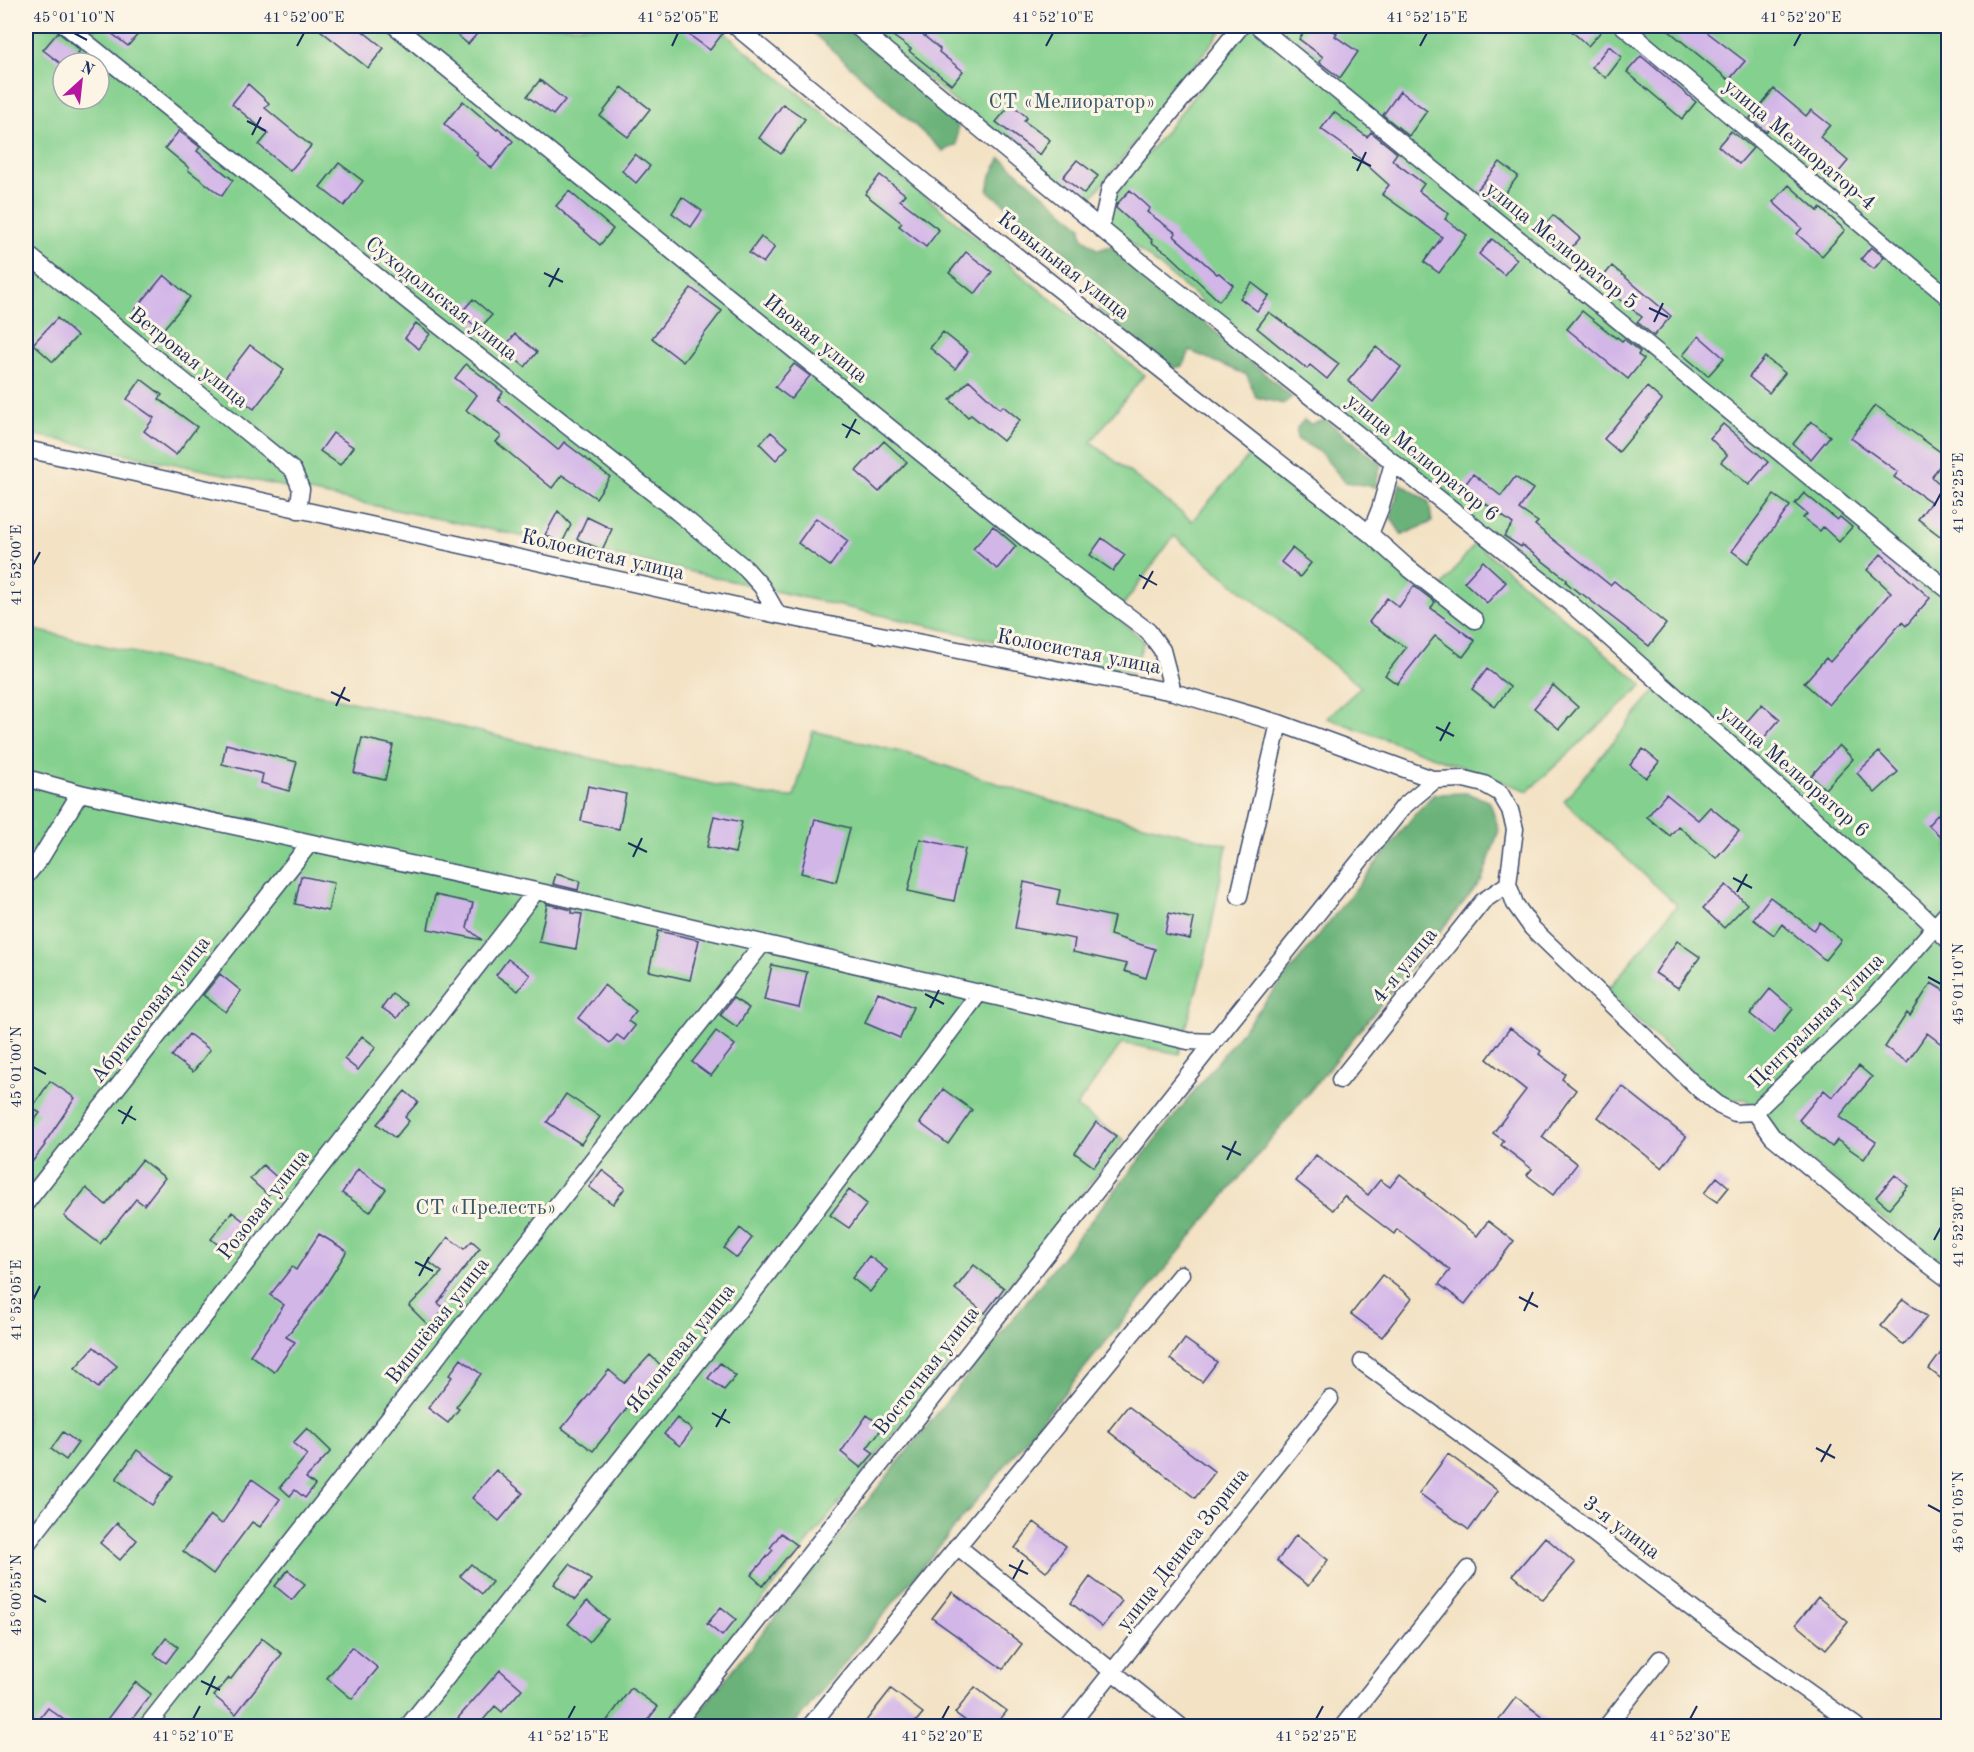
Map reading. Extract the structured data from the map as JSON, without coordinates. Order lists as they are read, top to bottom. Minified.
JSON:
{"streets":{"street":["улица Мелиоратор-4","улица Мелиоратор 5","Ковыльная улица","Суходольская улица","Ивовая улица","Ветровая улица","улица Мелиоратор 6","Колосистая улица","4-я улица","Абрикосовая улица","Центральная улица","Розовая улица","Вишнёвая улица","Яблоневая улица","Восточная улица","3-я улица","улица Дениса Зорина"]},"crossings":[["Суходольская улица","Колосистая улица"],["Ивовая улица","Колосистая улица"],["Ветровая улица","Колосистая улица"],["улица Мелиоратор 6","Центральная улица"],["Колосистая улица","Восточная улица"],["4-я улица","Центральная улица"]],"parks":["СТ «Мелиоратор»","СТ «Прелесть»"],"north":"top right","coordinates":["45°01'10\"N","41°52'00\"E","41°52'05\"E","41°52'10\"E","41°52'15\"E","41°52'20\"E","41°52'25\"E","45°01'00\"N","41°52'30\"E","45°01'05\"N","45°00'55\"N"]}
